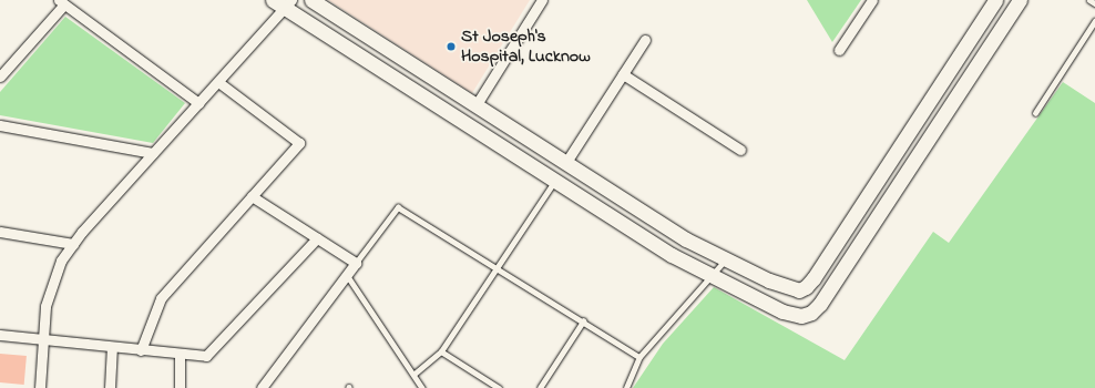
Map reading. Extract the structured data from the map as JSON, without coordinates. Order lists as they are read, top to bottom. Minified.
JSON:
{"places":["St Joseph's Hospital, Lucknow"]}
